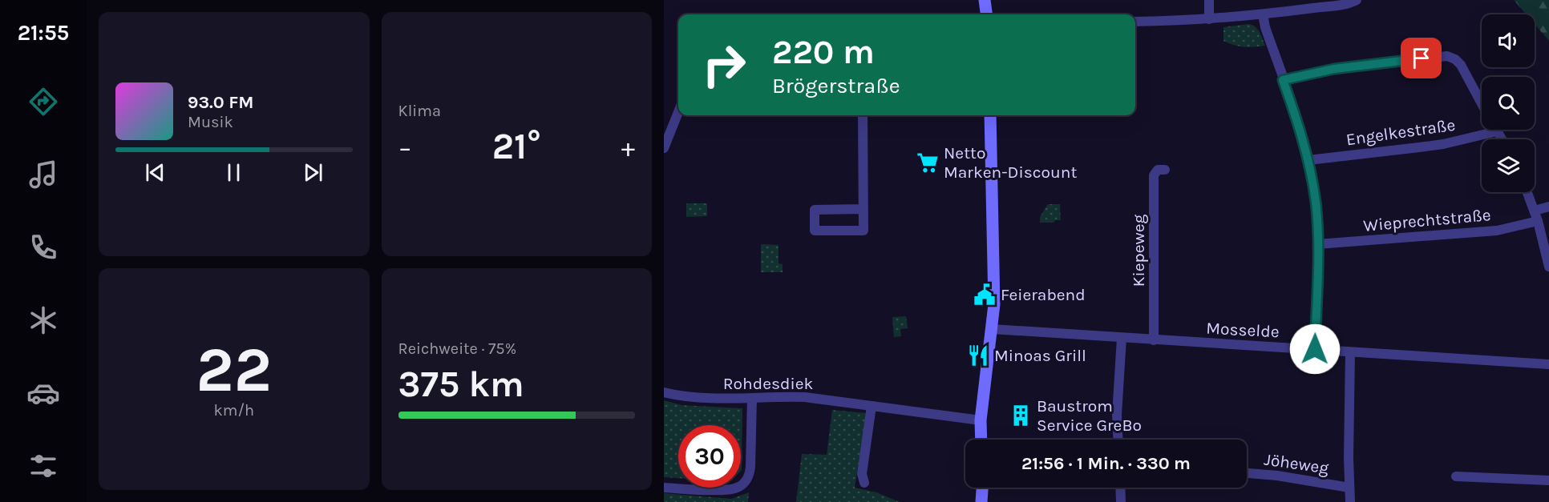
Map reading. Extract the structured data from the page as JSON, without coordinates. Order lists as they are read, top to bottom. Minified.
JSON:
{"streets":{"street":["Engelkestraße","Wieprechtstraße","Kiepeweg","Mosselde","Rohdesdiek","Jöheweg"]},"crossings":[["Kiepeweg","Mosselde"]],"places":{"supermarket":["Netto Marken-Discount"],"public building":["Feierabend"],"restaurant":["Minoas Grill"],"building":["Baustrom Service GreBo"]},"page":{"tabs":"21:55","tile":["Klima",["22","km/h"],["Reichweite · 75%","375 km"]],"turn":["220 m","Brögerstraße"],"song":["93.0 FM","Musik"],"heat":["−","21°","+"],"limit":"30","trip":"21:56 · 1 Min. · 330 m"}}
